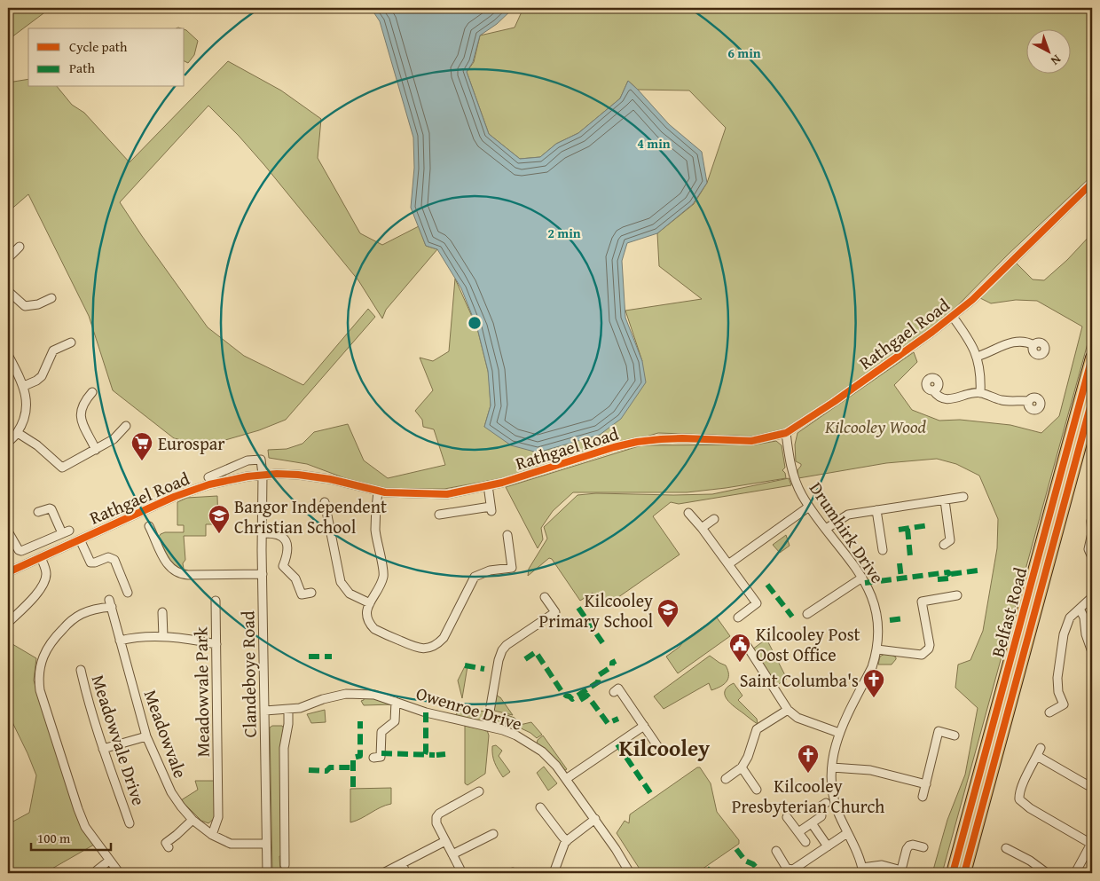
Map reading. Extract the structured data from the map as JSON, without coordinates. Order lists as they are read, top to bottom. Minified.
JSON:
{"streets":{"highway":["Belfast Road"],"street":["Rathgael Road","Drumhirk Drive","Clandeboye Road","Meadowvale Park","Owenroe Drive","Meadowvale","Meadowvale Drive"]},"crossings":[["Rathgael Road","Drumhirk Drive"],["Rathgael Road","Clandeboye Road"],["Clandeboye Road","Owenroe Drive"],["Clandeboye Road","Meadowvale"],["Meadowvale Park","Meadowvale"]],"districts":["Kilcooley"],"parks":["Kilcooley Wood"],"places":{"supermarket":["Eurospar"],"school or university":["Bangor Independent Christian School","Kilcooley Primary School"],"public building":["Kilcooley Post Oost Office"],"church":["Saint Columba's","Kilcooley Presbyterian Church"]},"legend":["Cycle path","Path"],"scale_bar":"100 m","north":"bottom right","rings":["6 min","4 min","2 min"]}
